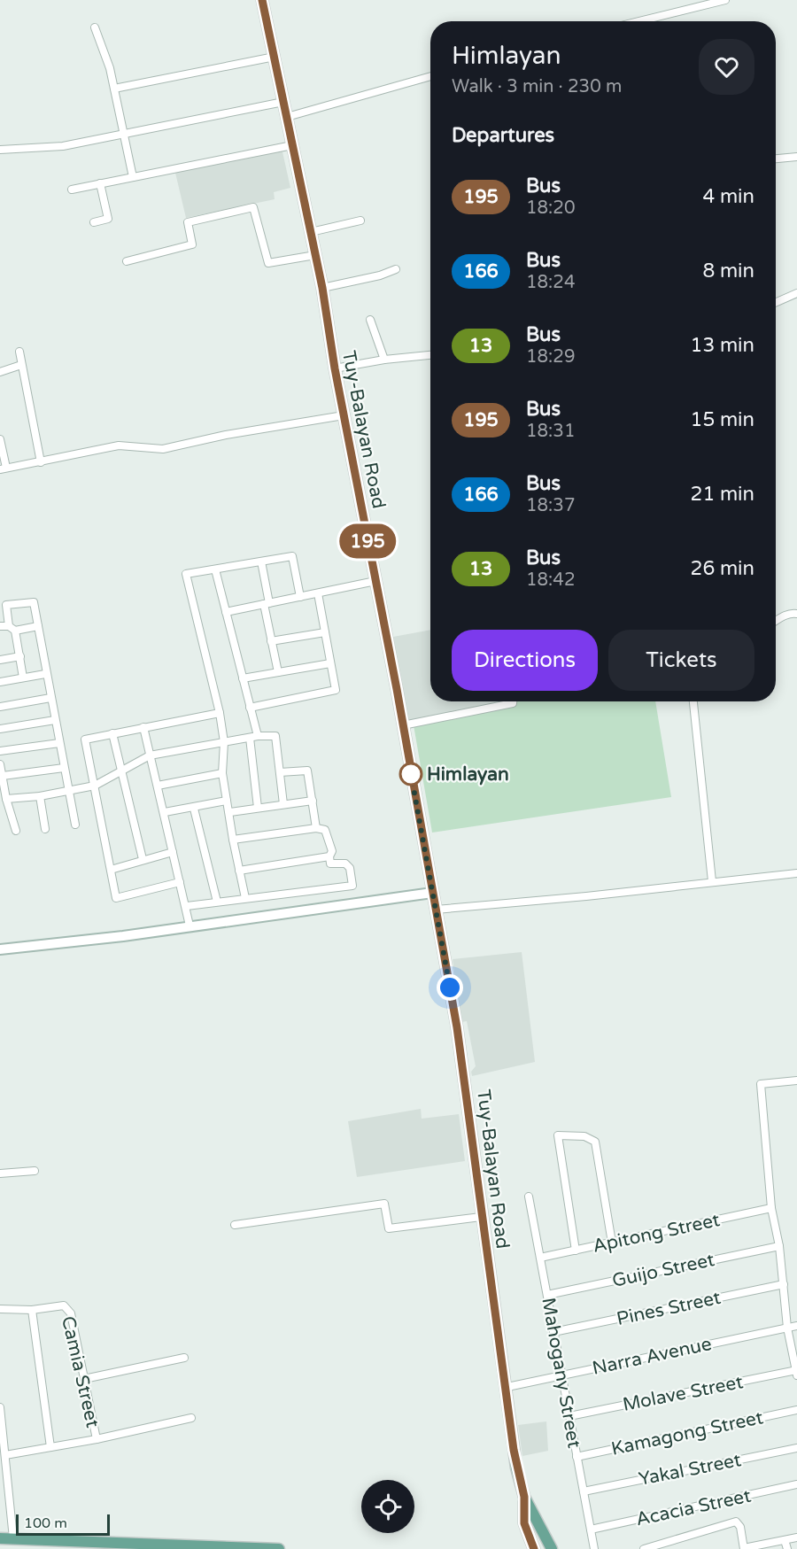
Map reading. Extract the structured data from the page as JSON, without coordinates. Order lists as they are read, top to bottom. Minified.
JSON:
{"streets":{"main road":["Tuy-Balayan Road"],"street":["Apitong Street","Guijo Street","Pines Street","Narra Avenue","Camia Street","Mahogany Street","Molave Street","Kamagong Street","Yakal Street","Acacia Street"]},"crossings":[["Tuy-Balayan Road","Narra Avenue"],["Apitong Street","Mahogany Street"],["Guijo Street","Mahogany Street"],["Pines Street","Mahogany Street"],["Narra Avenue","Mahogany Street"],["Mahogany Street","Molave Street"],["Mahogany Street","Kamagong Street"],["Mahogany Street","Yakal Street"],["Mahogany Street","Acacia Street"]],"places":["Himlayan"],"lines":["bus line 195"],"scale_bar":"100 m","page":{"on_map":"195","heading":[["Himlayan","Walk · 3 min · 230 m"],"Departures"],"list":[{"mark":"195","name":"Bus","note":"18:20","value":"4 min"},{"mark":"166","name":"Bus","note":"18:24","value":"8 min"},{"mark":"13","name":"Bus","note":"18:29","value":"13 min"},{"mark":"195","name":"Bus","note":"18:31","value":"15 min"},{"mark":"166","name":"Bus","note":"18:37","value":"21 min"},{"mark":"13","name":"Bus","note":"18:42","value":"26 min"}],"buttons":["Directions","Tickets"],"scale":"100 m"}}
